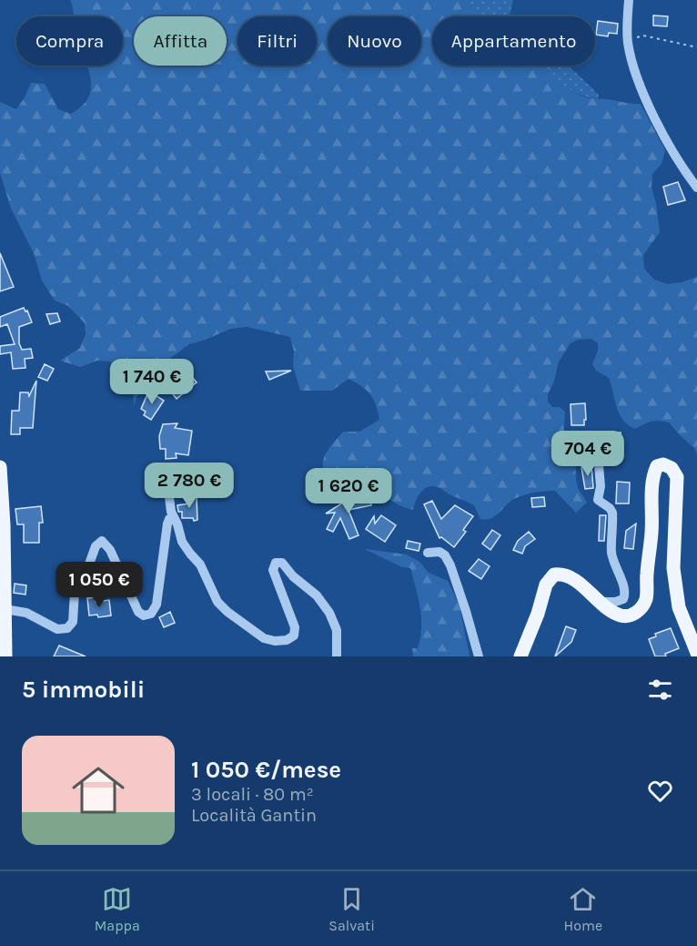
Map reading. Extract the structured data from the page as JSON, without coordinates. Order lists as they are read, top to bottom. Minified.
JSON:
{"page":{"chip":["Compra","Affitta","Filtri","Nuovo","Appartamento"],"price":["1 740 €","704 €","2 780 €","1 620 €","1 050 €"],"heading":"5 immobili","list":[{"name":"1 050 €/mese","note":"3 locali · 80 m² · Località Gantin"}],"tabs":["Mappa","Salvati","Home"]}}
